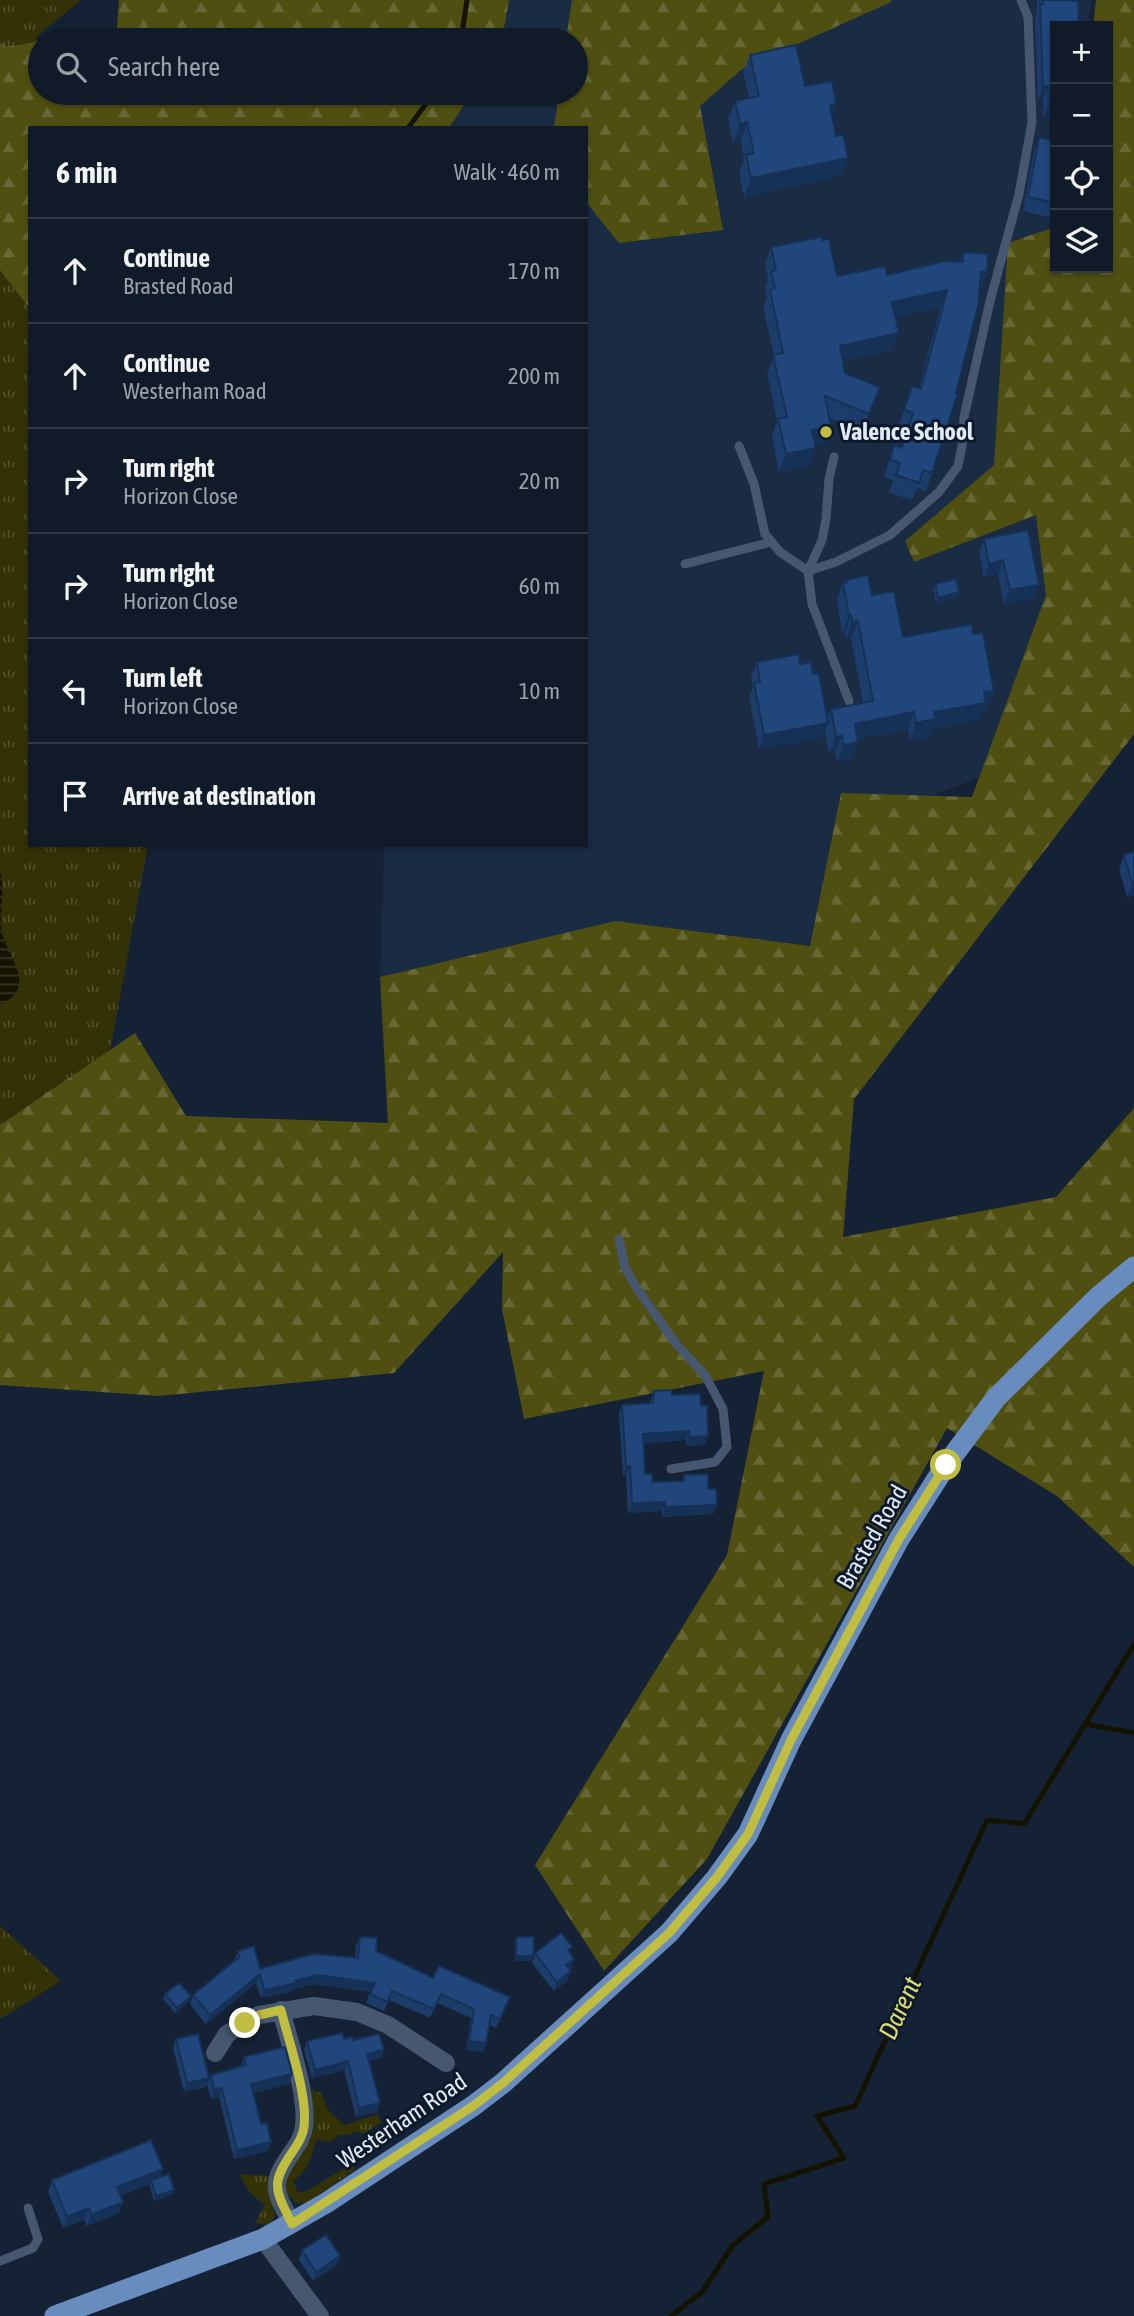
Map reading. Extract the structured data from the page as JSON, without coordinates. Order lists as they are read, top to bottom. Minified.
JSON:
{"streets":{"main road":["Brasted Road","Westerham Road"]},"crossings":[["Brasted Road","Westerham Road"]],"water":["Darent"],"places":["Valence School"],"page":{"map_buttons":["+","−"],"search":"Search here","heading":["6 min","Walk · 460 m"],"list":[["Continue","Brasted Road","170 m"],["Continue","Westerham Road","200 m"],["Turn right","Horizon Close","20 m"],["Turn right","Horizon Close","60 m"],["Turn left","Horizon Close","10 m"],"Arrive at destination"]}}
